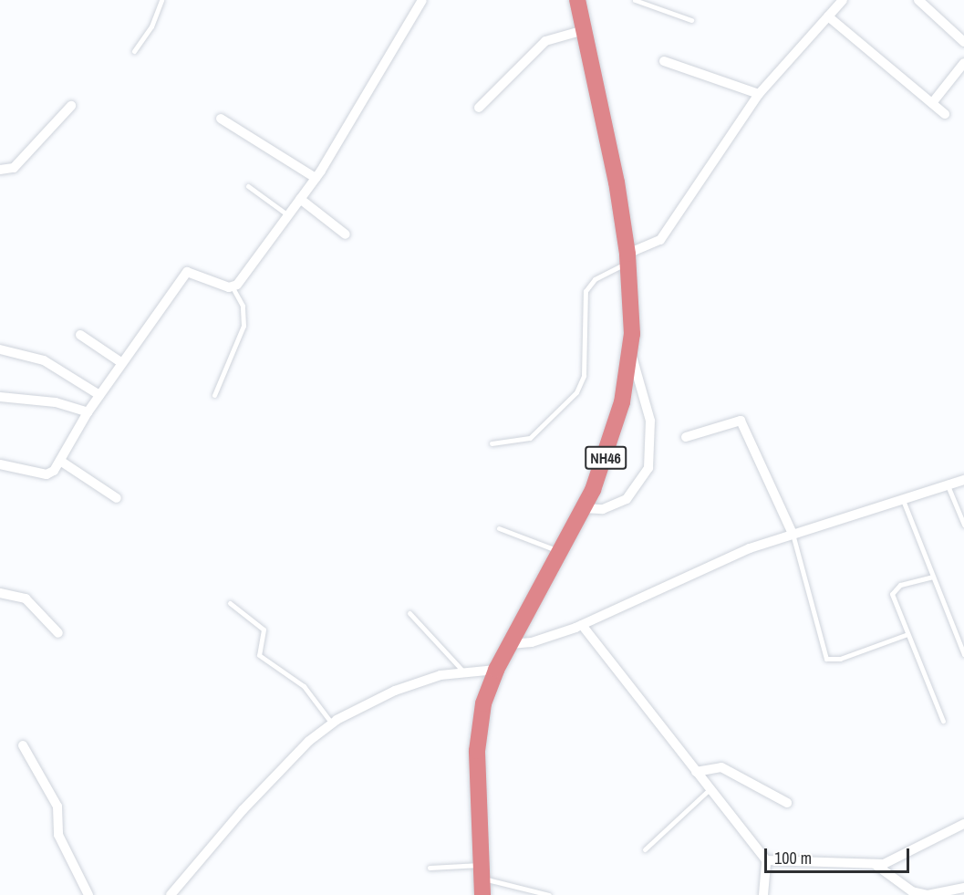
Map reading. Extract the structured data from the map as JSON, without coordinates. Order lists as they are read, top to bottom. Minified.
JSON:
{"streets":{"highway":["NH46"]},"scale_bar":"100 m"}
